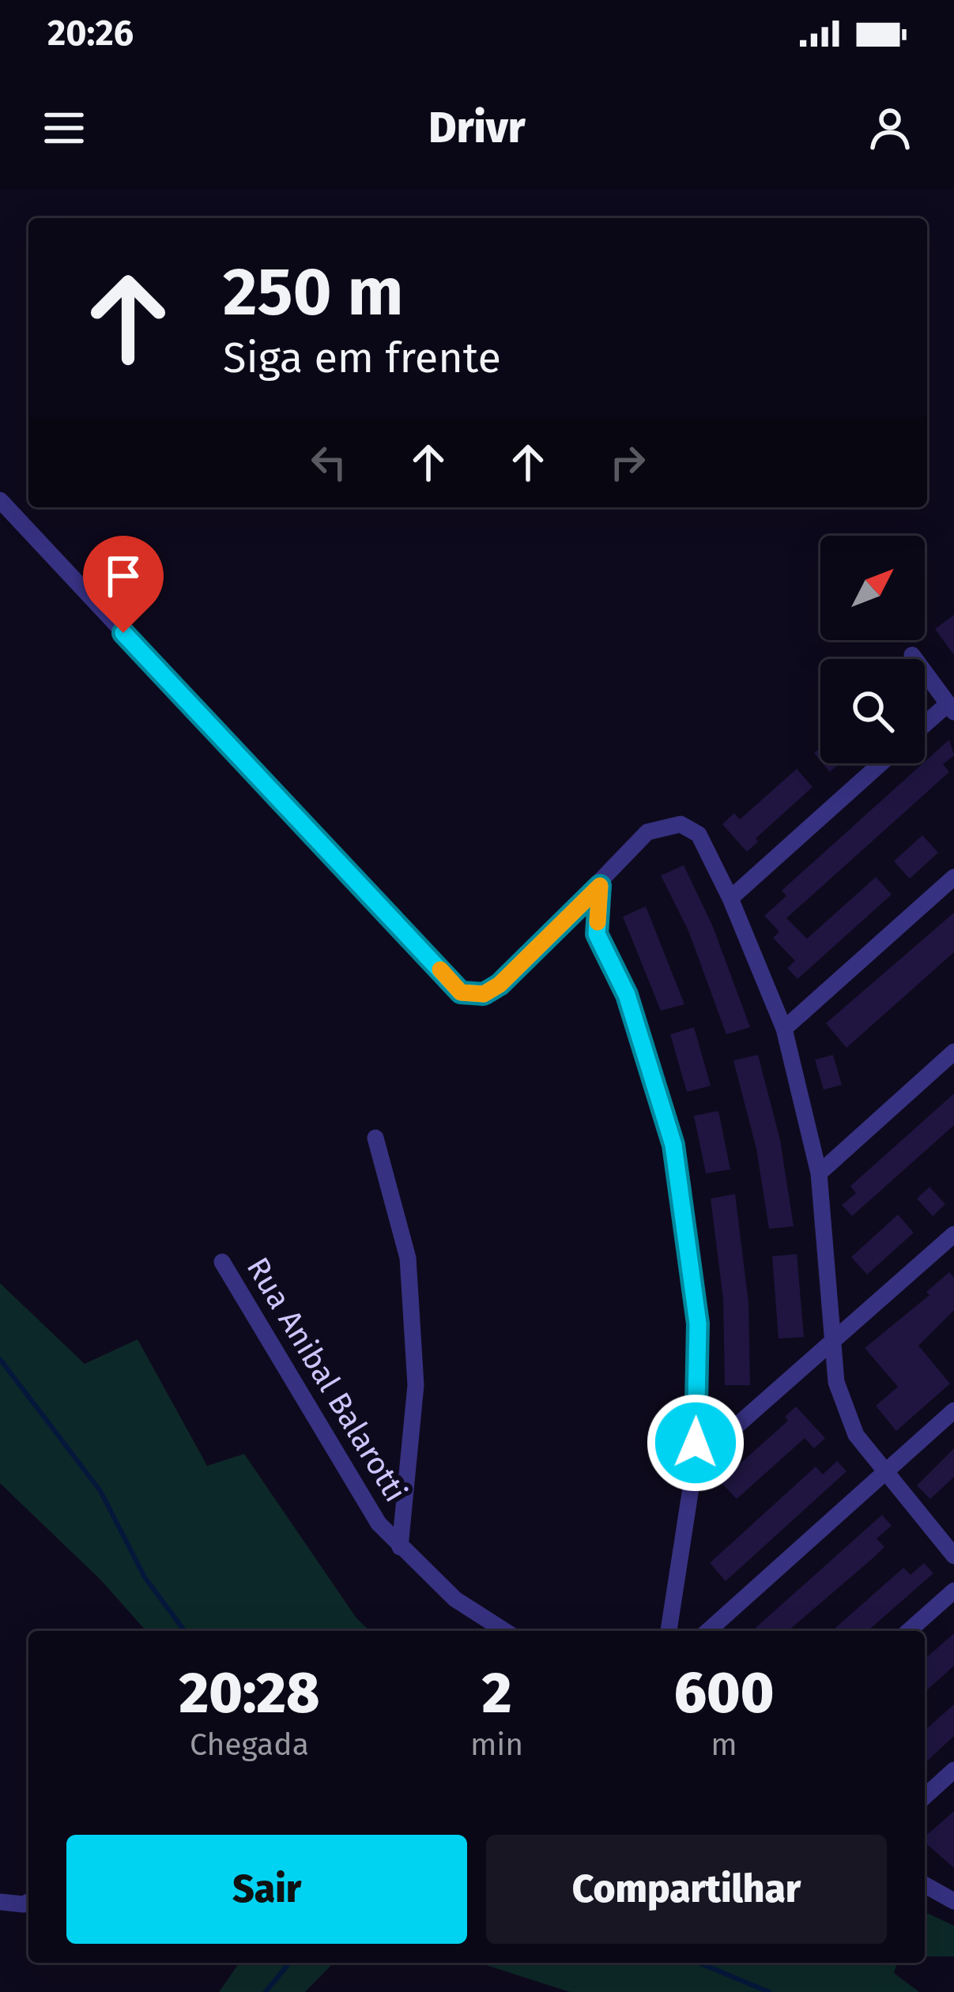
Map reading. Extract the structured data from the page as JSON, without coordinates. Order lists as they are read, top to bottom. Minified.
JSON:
{"streets":{"street":["Rua Anibal Balarotti"]},"north":"top right","page":{"status":"20:26","header":"Drivr","turn":["250 m","Siga em frente"],"eta":["20:28","Chegada","2","min","600","m"],"buttons":["Sair","Compartilhar"]}}
